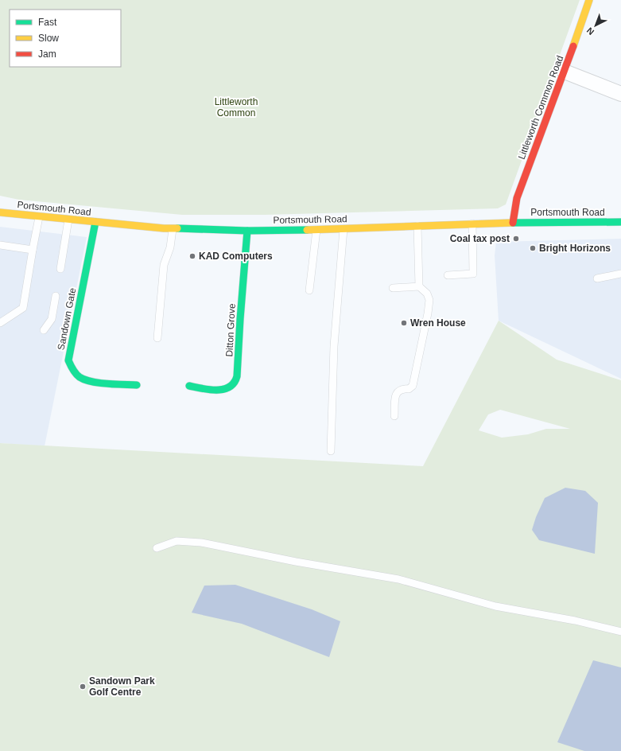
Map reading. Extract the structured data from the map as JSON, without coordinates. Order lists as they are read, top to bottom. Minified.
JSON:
{"streets":{"street":["Littleworth Common Road","Portsmouth Road","Sandown Gate","Ditton Grove"]},"crossings":[["Littleworth Common Road","Portsmouth Road"],["Portsmouth Road","Sandown Gate"],["Portsmouth Road","Ditton Grove"]],"parks":["Littleworth Common"],"places":["Coal tax post","Bright Horizons","KAD Computers","Wren House","Sandown Park Golf Centre"],"legend":["Fast","Slow","Jam"],"north":"bottom left"}
